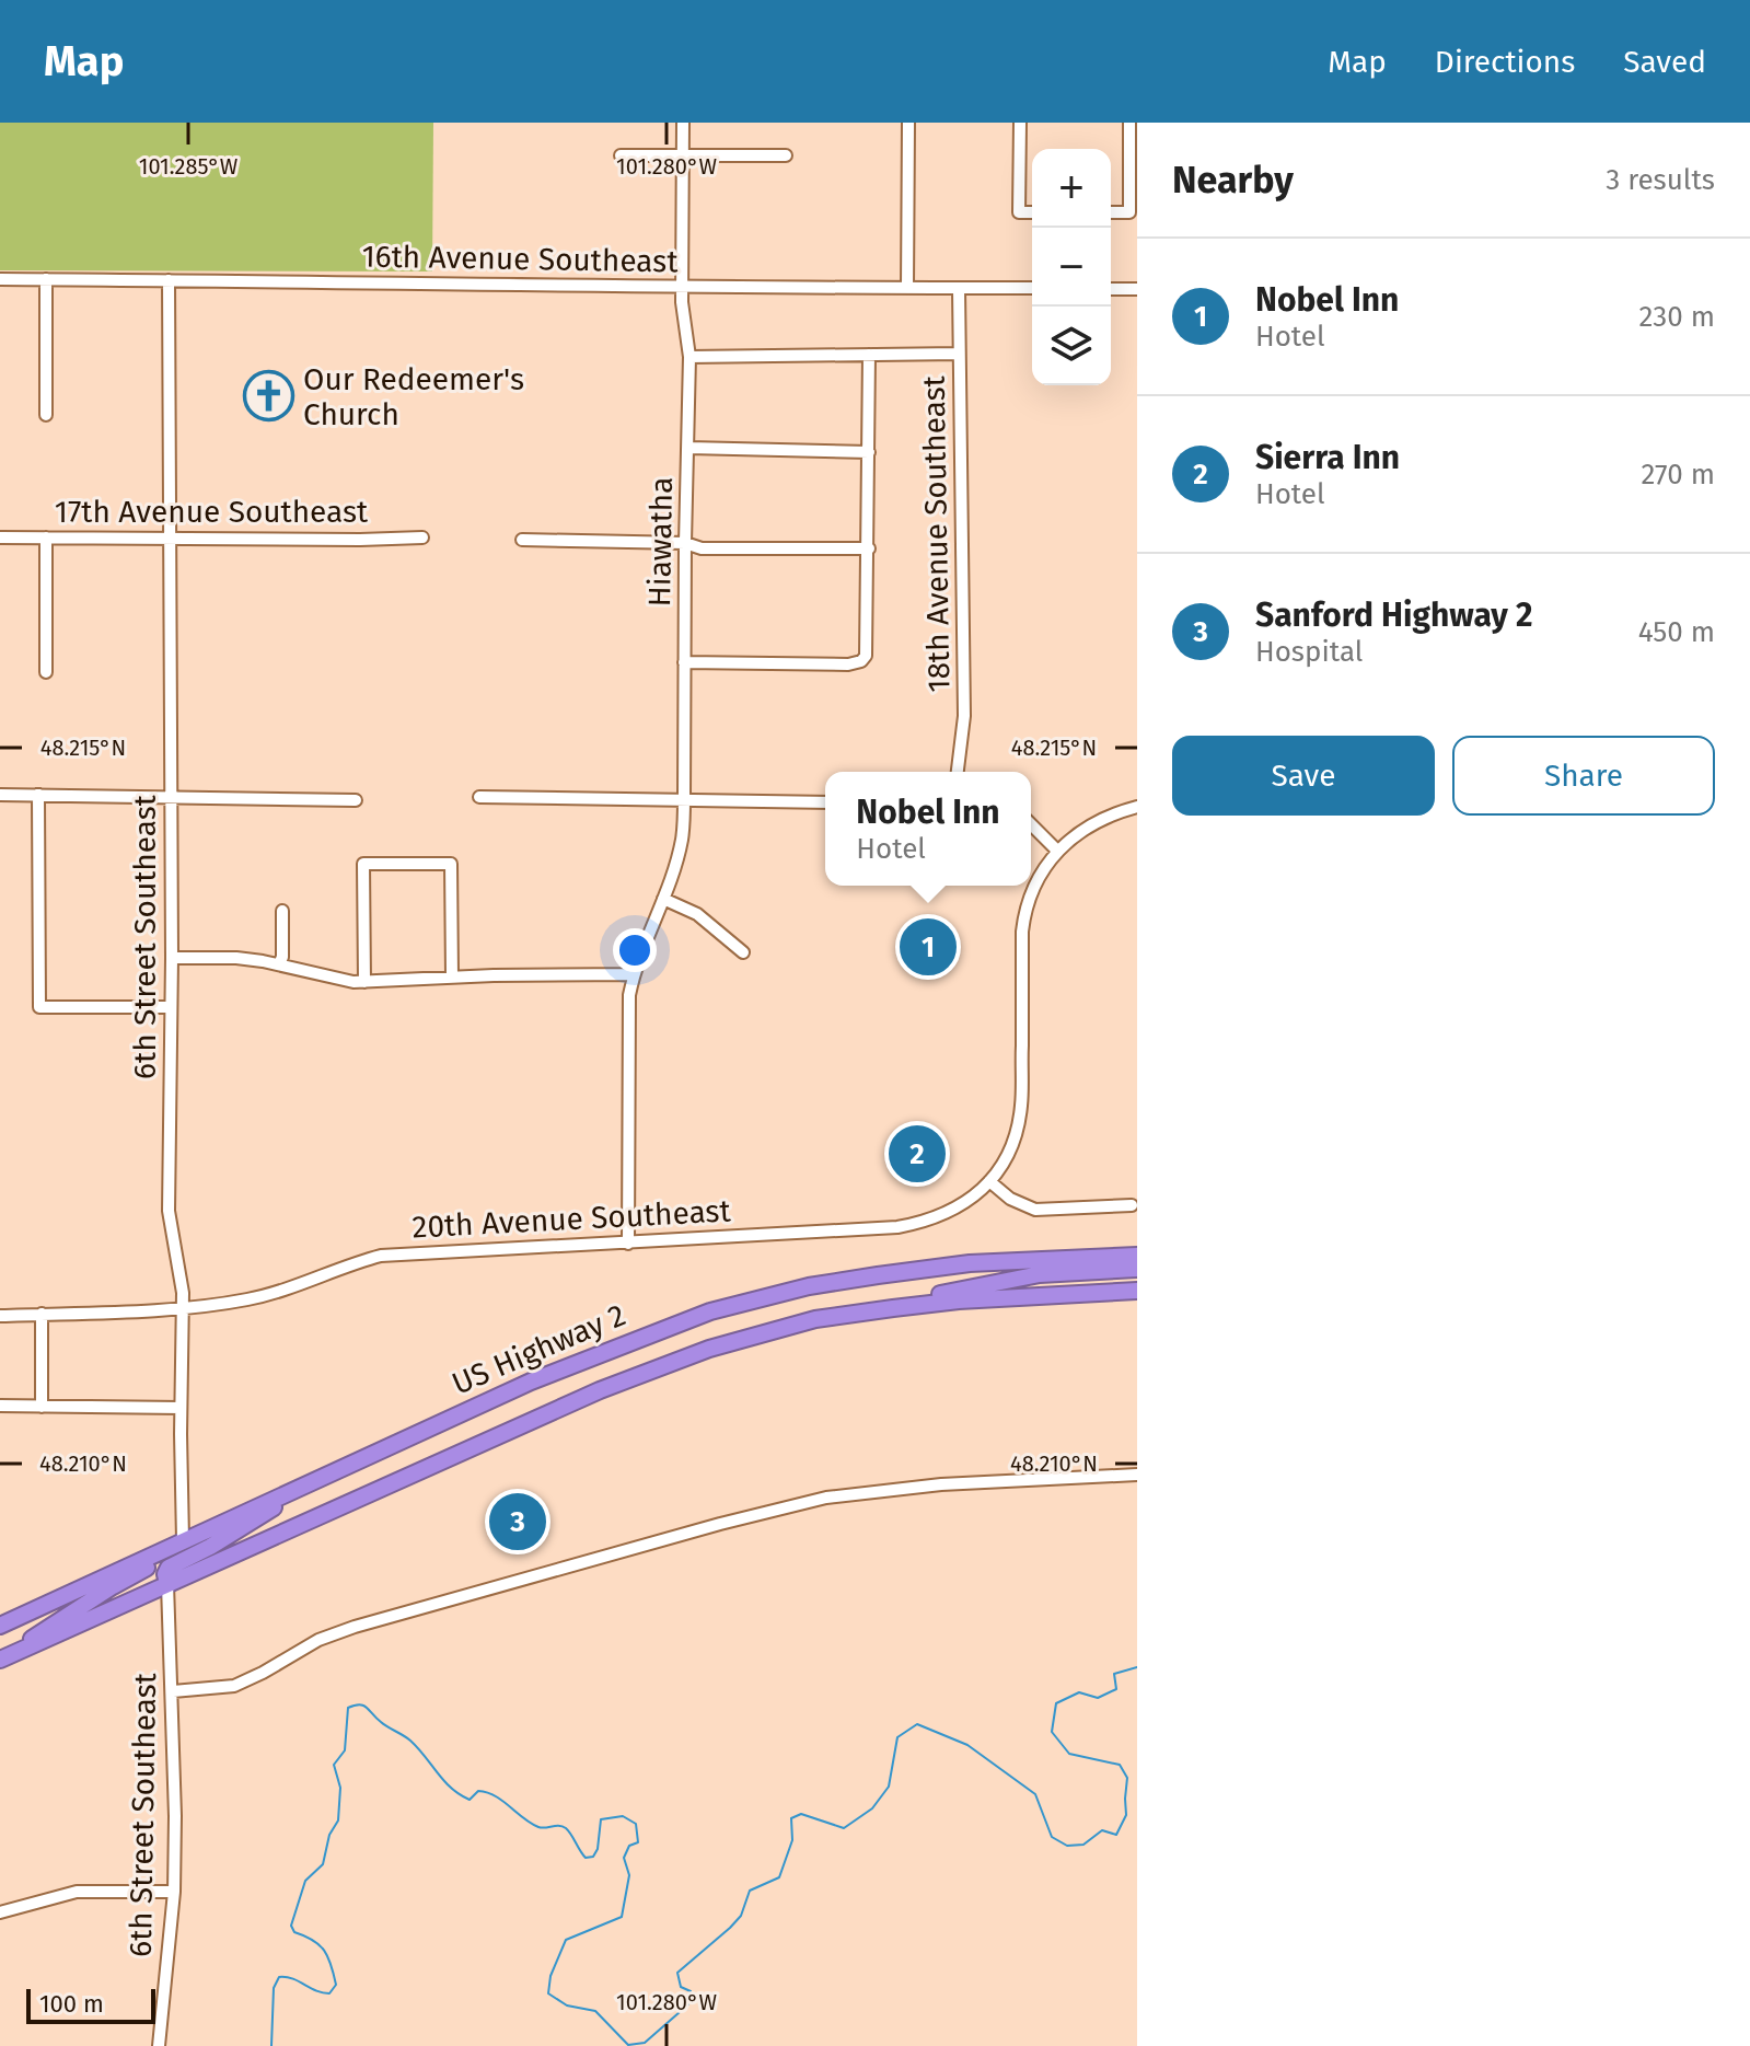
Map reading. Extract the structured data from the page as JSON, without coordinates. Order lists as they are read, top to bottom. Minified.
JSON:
{"streets":{"highway":["US Highway 2"],"street":["16th Avenue Southeast","17th Avenue Southeast","18th Avenue Southeast","Hiawatha","6th Street Southeast","20th Avenue Southeast"]},"crossings":[["16th Avenue Southeast","18th Avenue Southeast"],["16th Avenue Southeast","Hiawatha"],["16th Avenue Southeast","6th Street Southeast"],["17th Avenue Southeast","6th Street Southeast"],["Hiawatha","20th Avenue Southeast"],["6th Street Southeast","20th Avenue Southeast"],["6th Street Southeast","US Highway 2"]],"places":{"church":["Our Redeemer's Church"]},"scale_bar":"100 m","page":{"header":"Map","nav":["Map","Directions","Saved"],"heading":["Nearby","3 results"],"map_buttons":["+","−"],"list":[{"mark":"1","name":"Nobel Inn","note":"Hotel","value":"230 m"},{"mark":"2","name":"Sierra Inn","note":"Hotel","value":"270 m"},{"mark":"3","name":"Sanford Highway 2","note":"Hospital","value":"450 m"}],"buttons":["Save","Share"],"popup":["Nobel Inn","Hotel"],"pins":["1","2","3"],"scale":"100 m"},"coordinates":["101.285°W","101.280°W","48.215°N","48.210°N"]}
